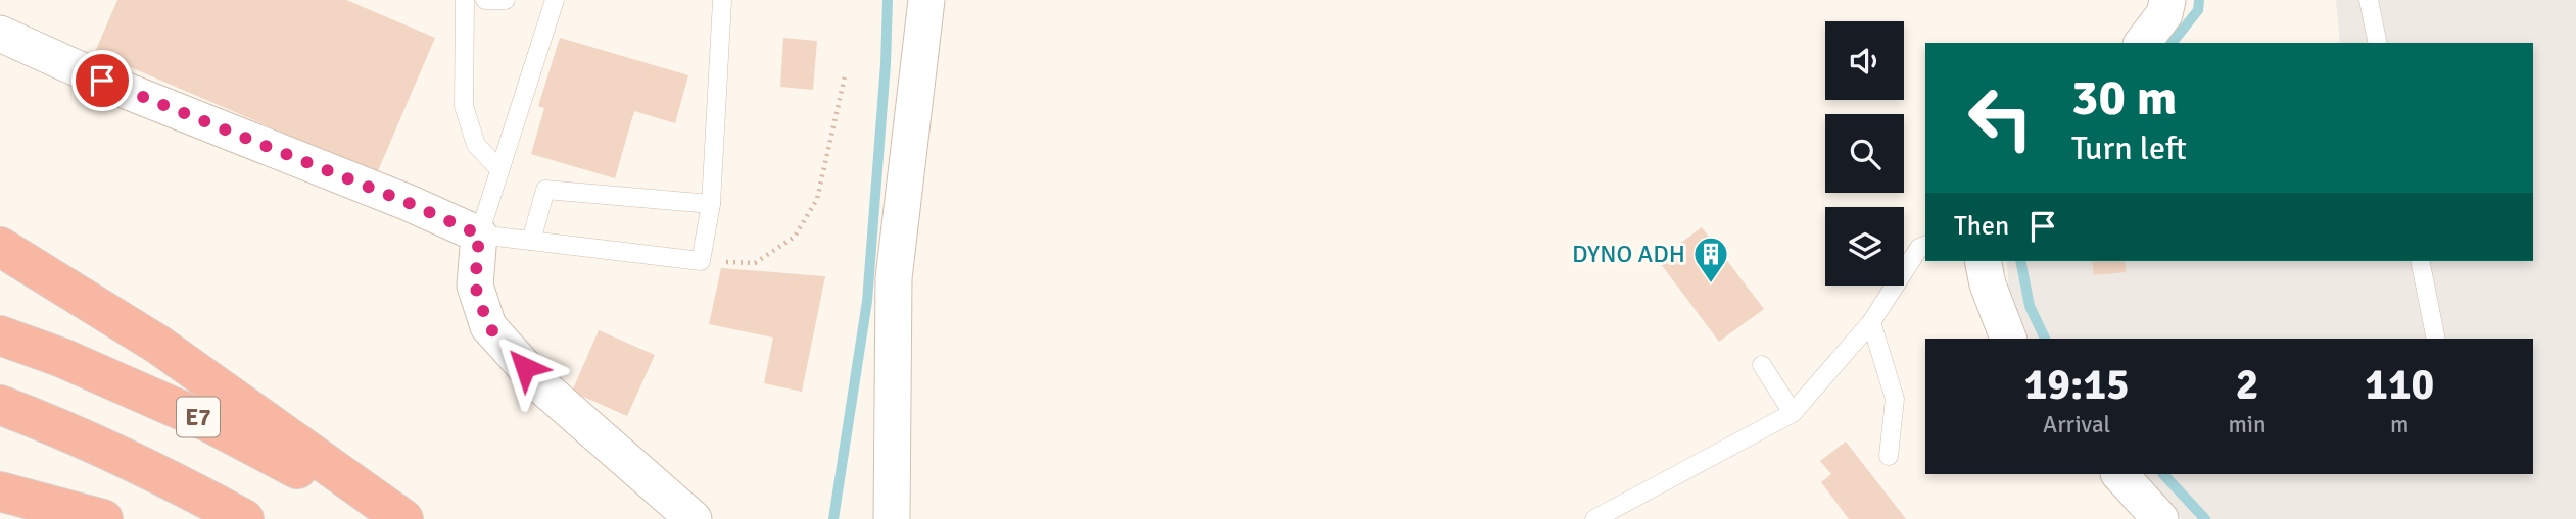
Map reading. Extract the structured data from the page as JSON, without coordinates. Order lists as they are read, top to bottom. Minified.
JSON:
{"streets":{"highway":["E7"]},"places":{"building":["DYNO ADH"]},"page":{"turn":["30 m","Turn left"],"then":"Then","eta":["19:15","Arrival","2","min","110","m"]}}
